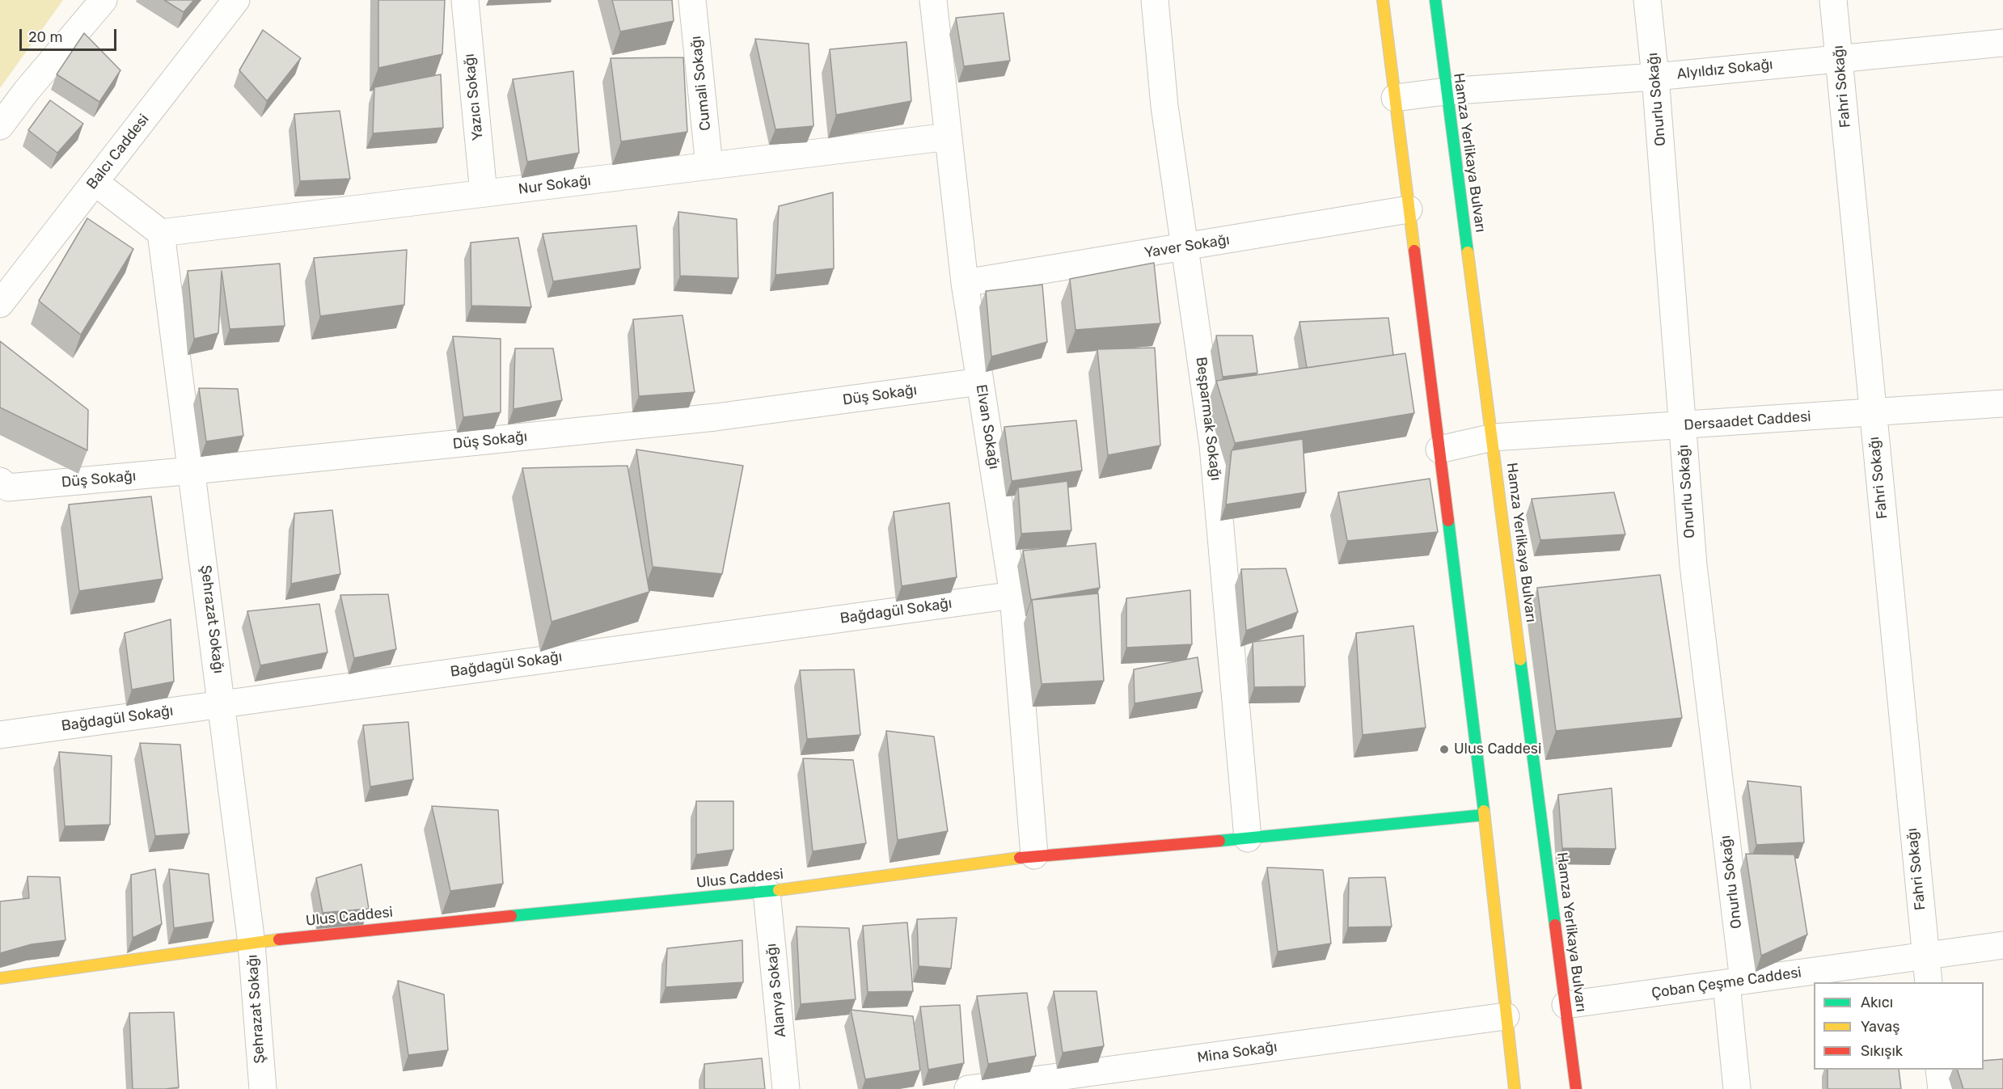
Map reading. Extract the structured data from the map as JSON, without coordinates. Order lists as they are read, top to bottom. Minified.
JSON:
{"streets":{"main road":["Hamza Yerlikaya Bulvarı","Ulus Caddesi"],"street":["Alyıldız Sokağı","Cumali Sokağı","Fahri Sokağı","Yazıcı Sokağı","Onurlu Sokağı","Balcı Caddesi","Nur Sokağı","Yaver Sokağı","Düş Sokağı","Beşparmak Sokağı","Dersaadet Caddesi","Elvan Sokağı","Bağdagül Sokağı","Şehrazat Sokağı","Çoban Çeşme Caddesi","Alanya Sokağı","Mina Sokağı"]},"crossings":[["Alyıldız Sokağı","Fahri Sokağı"],["Alyıldız Sokağı","Onurlu Sokağı"],["Alyıldız Sokağı","Hamza Yerlikaya Bulvarı"],["Cumali Sokağı","Nur Sokağı"],["Fahri Sokağı","Dersaadet Caddesi"],["Fahri Sokağı","Çoban Çeşme Caddesi"],["Yazıcı Sokağı","Nur Sokağı"],["Onurlu Sokağı","Dersaadet Caddesi"],["Onurlu Sokağı","Çoban Çeşme Caddesi"],["Hamza Yerlikaya Bulvarı","Dersaadet Caddesi"],["Hamza Yerlikaya Bulvarı","Çoban Çeşme Caddesi"],["Nur Sokağı","Elvan Sokağı"],["Nur Sokağı","Şehrazat Sokağı"],["Yaver Sokağı","Beşparmak Sokağı"],["Yaver Sokağı","Elvan Sokağı"],["Düş Sokağı","Elvan Sokağı"],["Düş Sokağı","Şehrazat Sokağı"],["Beşparmak Sokağı","Ulus Caddesi"],["Elvan Sokağı","Bağdagül Sokağı"],["Elvan Sokağı","Ulus Caddesi"],["Bağdagül Sokağı","Şehrazat Sokağı"],["Şehrazat Sokağı","Ulus Caddesi"],["Ulus Caddesi","Alanya Sokağı"]],"places":["Ulus Caddesi"],"legend":["Akıcı","Yavaş","Sıkışık"],"scale_bar":"20 m"}
